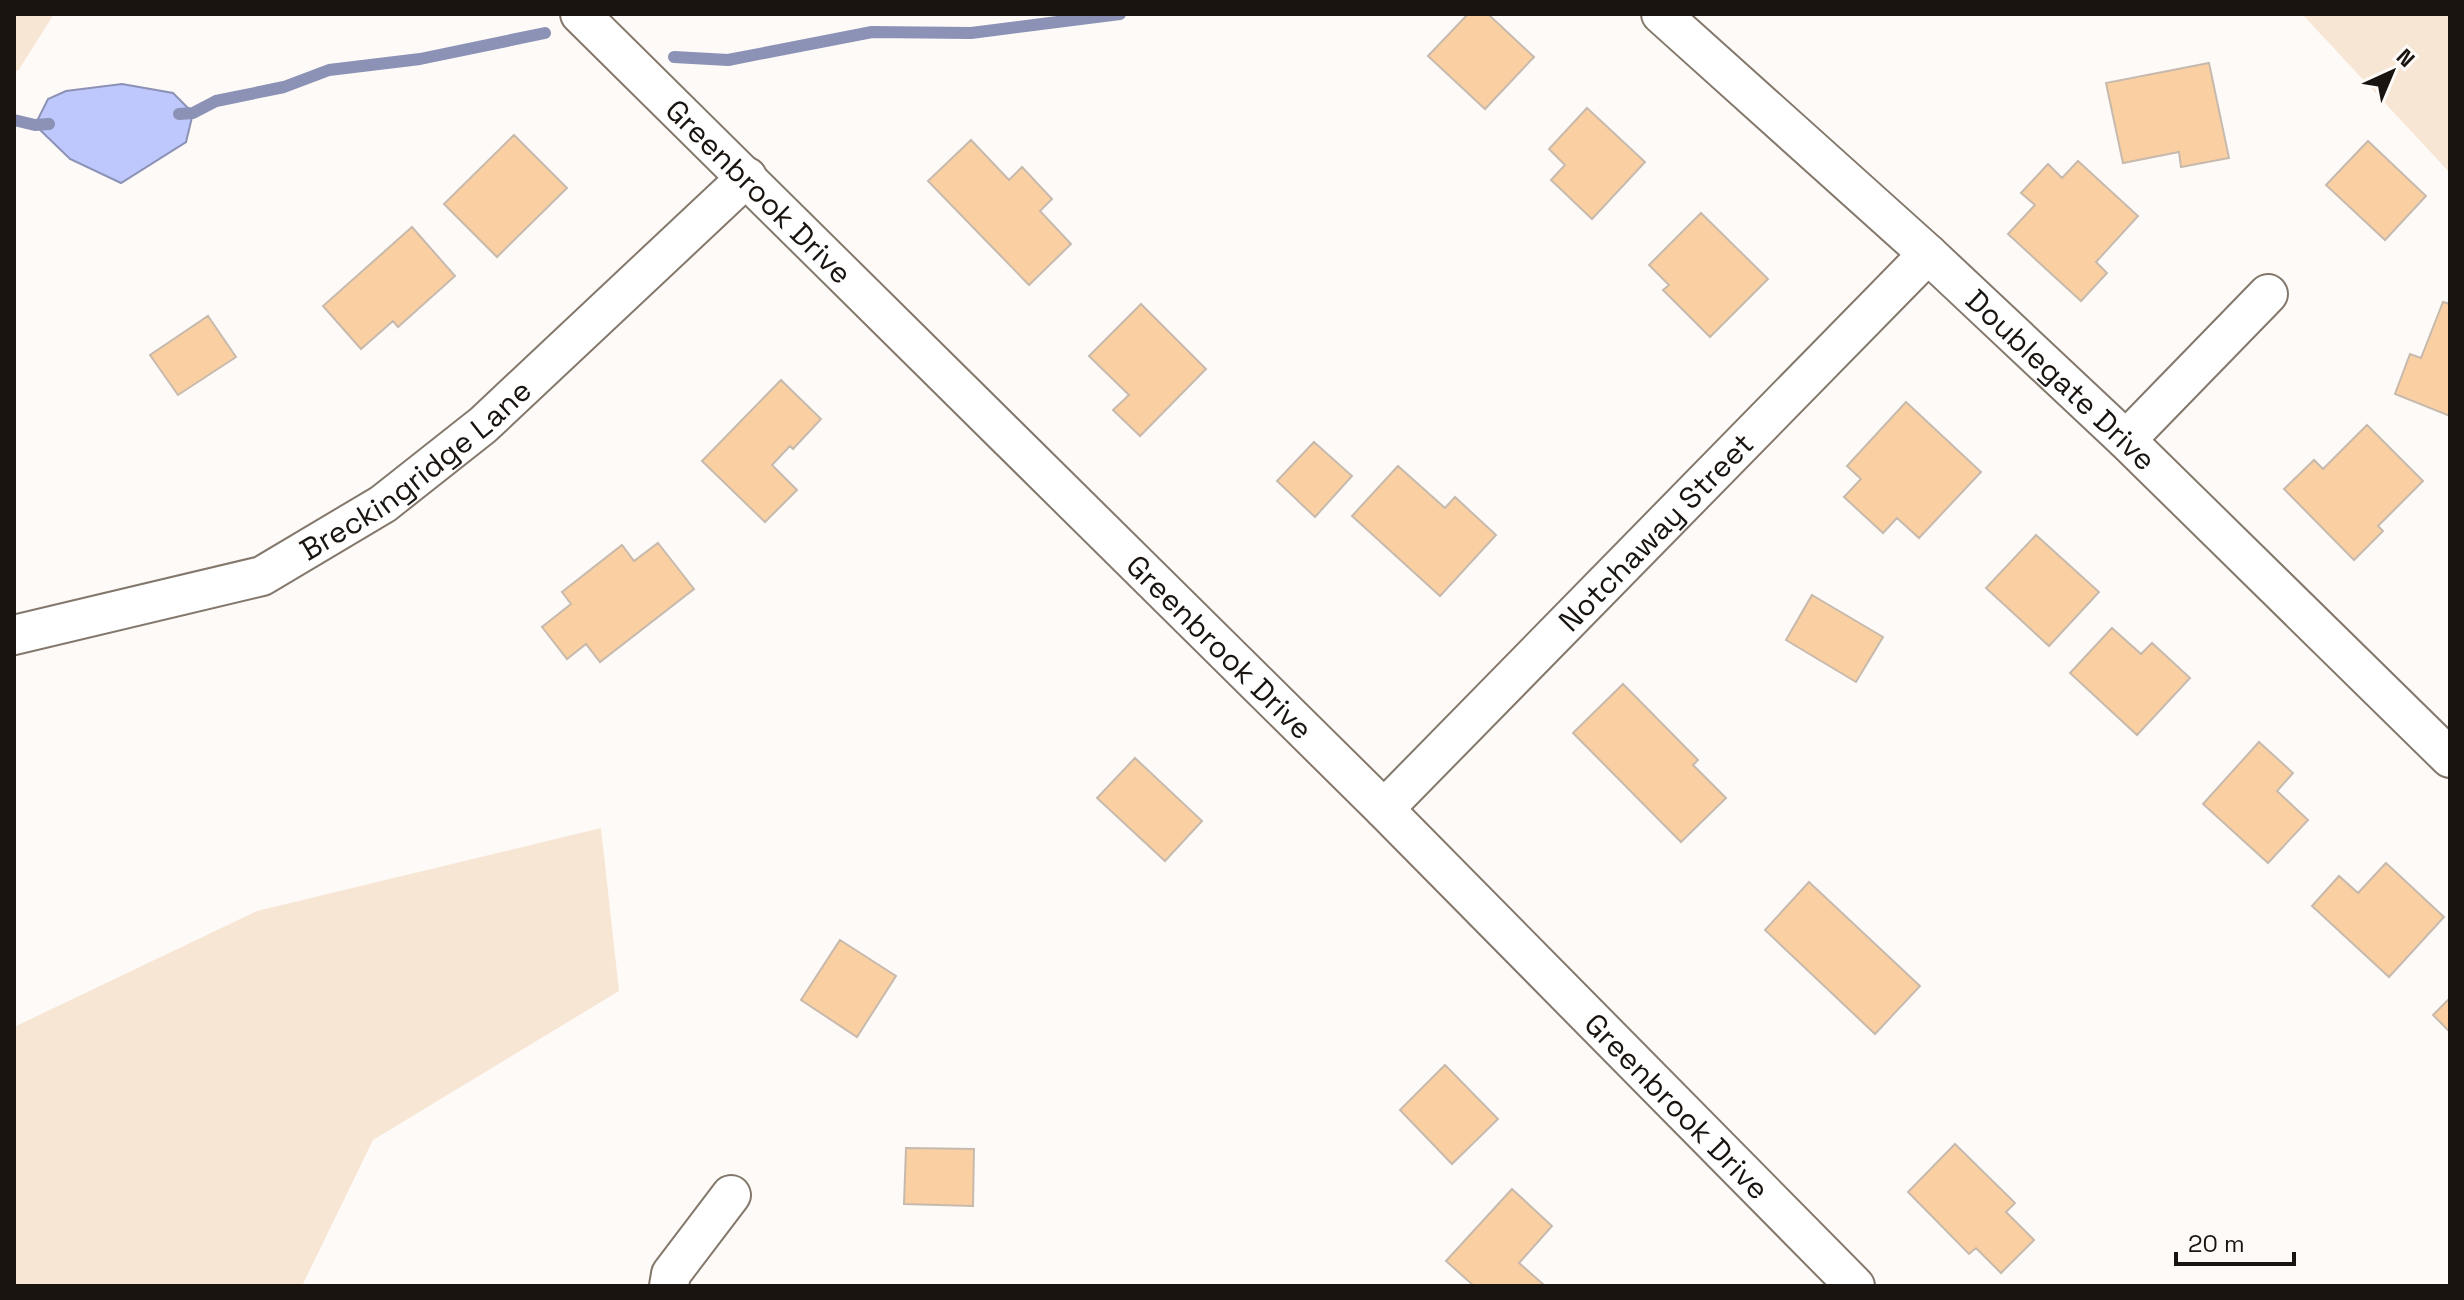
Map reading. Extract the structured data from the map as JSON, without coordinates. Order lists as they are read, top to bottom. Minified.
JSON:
{"streets":{"street":["Greenbrook Drive","Doublegate Drive","Breckingridge Lane","Notchaway Street"]},"crossings":[["Greenbrook Drive","Breckingridge Lane"],["Greenbrook Drive","Notchaway Street"],["Doublegate Drive","Notchaway Street"]],"scale_bar":"20 m","north":"top right"}
